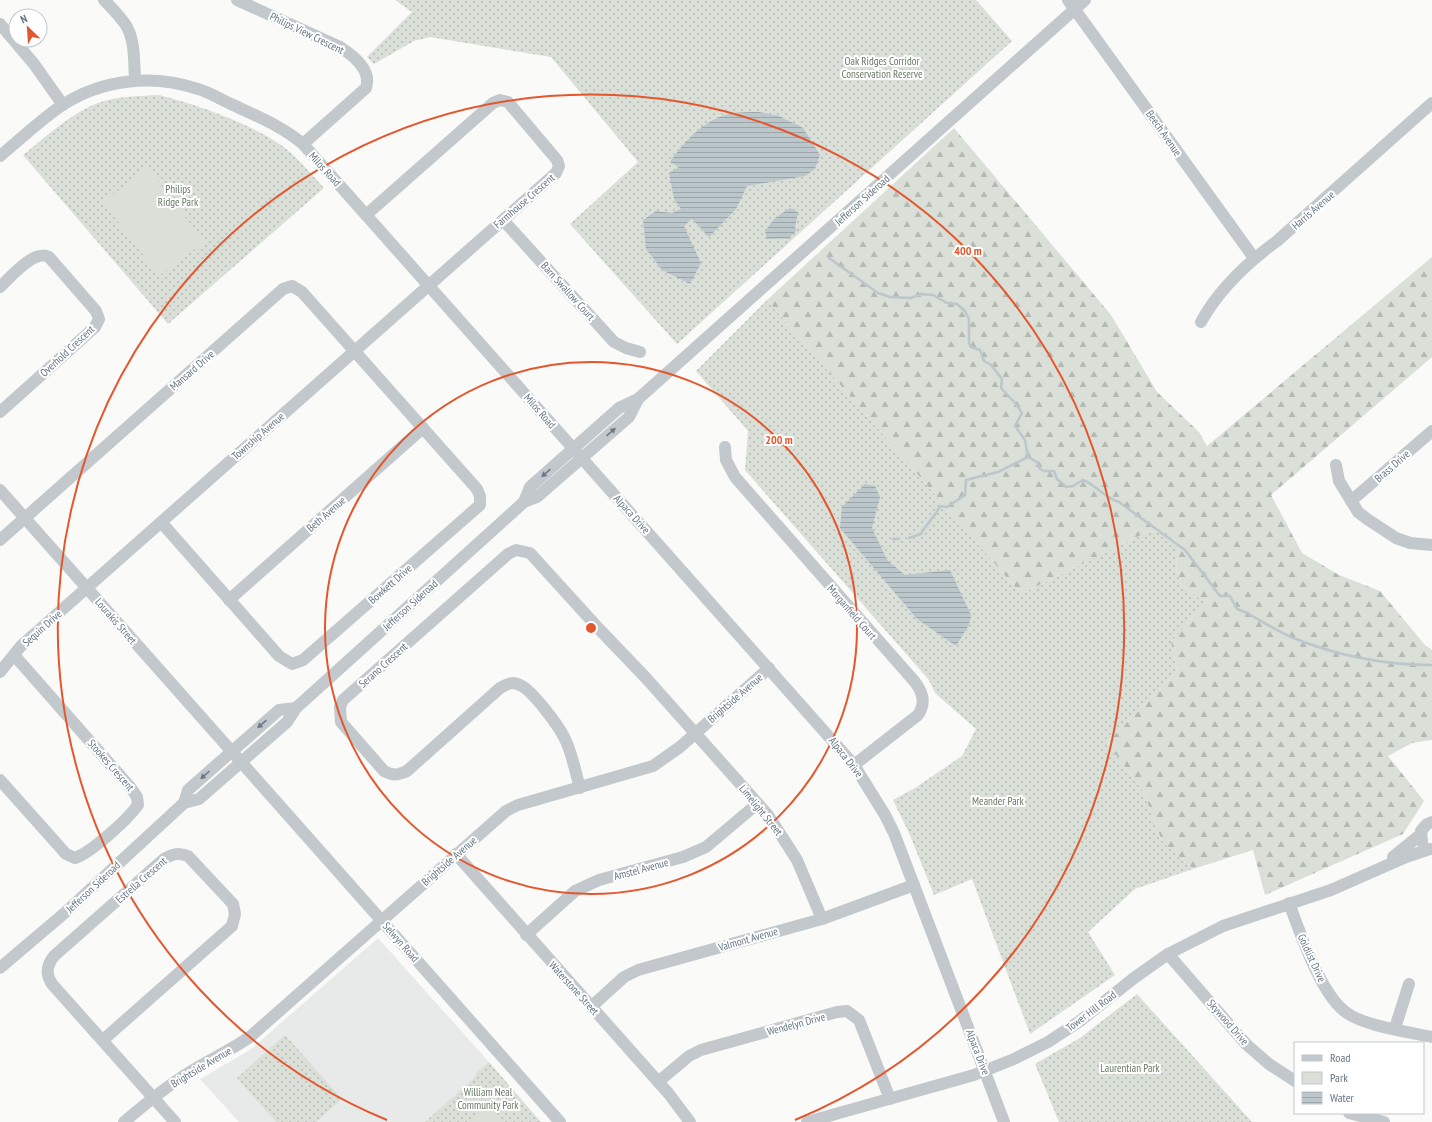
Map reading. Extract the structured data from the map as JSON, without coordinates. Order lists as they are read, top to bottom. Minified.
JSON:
{"streets":{"street":["Philips View Crescent","Beech Avenue","Milos Road","Jefferson Sideroad","Farmhouse Crescent","Harris Avenue","Barn Swallow Court","Overhold Crescent","Mansard Drive","Township Avenue","Brass Drive","Beth Avenue","Alpaca Drive","Bowkett Drive","Morganfield Court","Lourakis Street","Sequin Drive","Serano Crescent","Brightside Avenue","Stookes Crescent","Limelight Street","Amstel Avenue","Estrella Crescent","Valmont Avenue","Selwyn Road","Goldlist Drive","Waterstone Street","Tower Hill Road","Skywood Drive","Wendelyn Drive"]},"crossings":[["Philips View Crescent","Milos Road"],["Beech Avenue","Jefferson Sideroad"],["Beech Avenue","Harris Avenue"],["Milos Road","Jefferson Sideroad"],["Milos Road","Farmhouse Crescent"],["Milos Road","Township Avenue"],["Milos Road","Alpaca Drive"],["Jefferson Sideroad","Alpaca Drive"],["Jefferson Sideroad","Lourakis Street"],["Jefferson Sideroad","Selwyn Road"],["Farmhouse Crescent","Barn Swallow Court"],["Farmhouse Crescent","Township Avenue"],["Mansard Drive","Township Avenue"],["Mansard Drive","Bowkett Drive"],["Mansard Drive","Lourakis Street"],["Township Avenue","Bowkett Drive"],["Township Avenue","Lourakis Street"],["Township Avenue","Sequin Drive"],["Beth Avenue","Bowkett Drive"],["Alpaca Drive","Morganfield Court"],["Alpaca Drive","Brightside Avenue"],["Alpaca Drive","Valmont Avenue"],["Alpaca Drive","Tower Hill Road"],["Lourakis Street","Sequin Drive"],["Lourakis Street","Selwyn Road"],["Sequin Drive","Stookes Crescent"],["Serano Crescent","Brightside Avenue"],["Serano Crescent","Limelight Street"],["Brightside Avenue","Limelight Street"],["Brightside Avenue","Estrella Crescent"],["Brightside Avenue","Selwyn Road"],["Brightside Avenue","Waterstone Street"],["Limelight Street","Amstel Avenue"],["Limelight Street","Valmont Avenue"],["Amstel Avenue","Waterstone Street"],["Valmont Avenue","Waterstone Street"],["Goldlist Drive","Tower Hill Road"],["Waterstone Street","Wendelyn Drive"],["Tower Hill Road","Skywood Drive"],["Tower Hill Road","Wendelyn Drive"]],"parks":["Oak Ridges Corridor Conservation Reserve","Philips Ridge Park","Meander Park","Laurentian Park","William Neal Community Park"],"legend":["Road","Park","Water"],"north":"top left","rings":["400 m","200 m"]}
